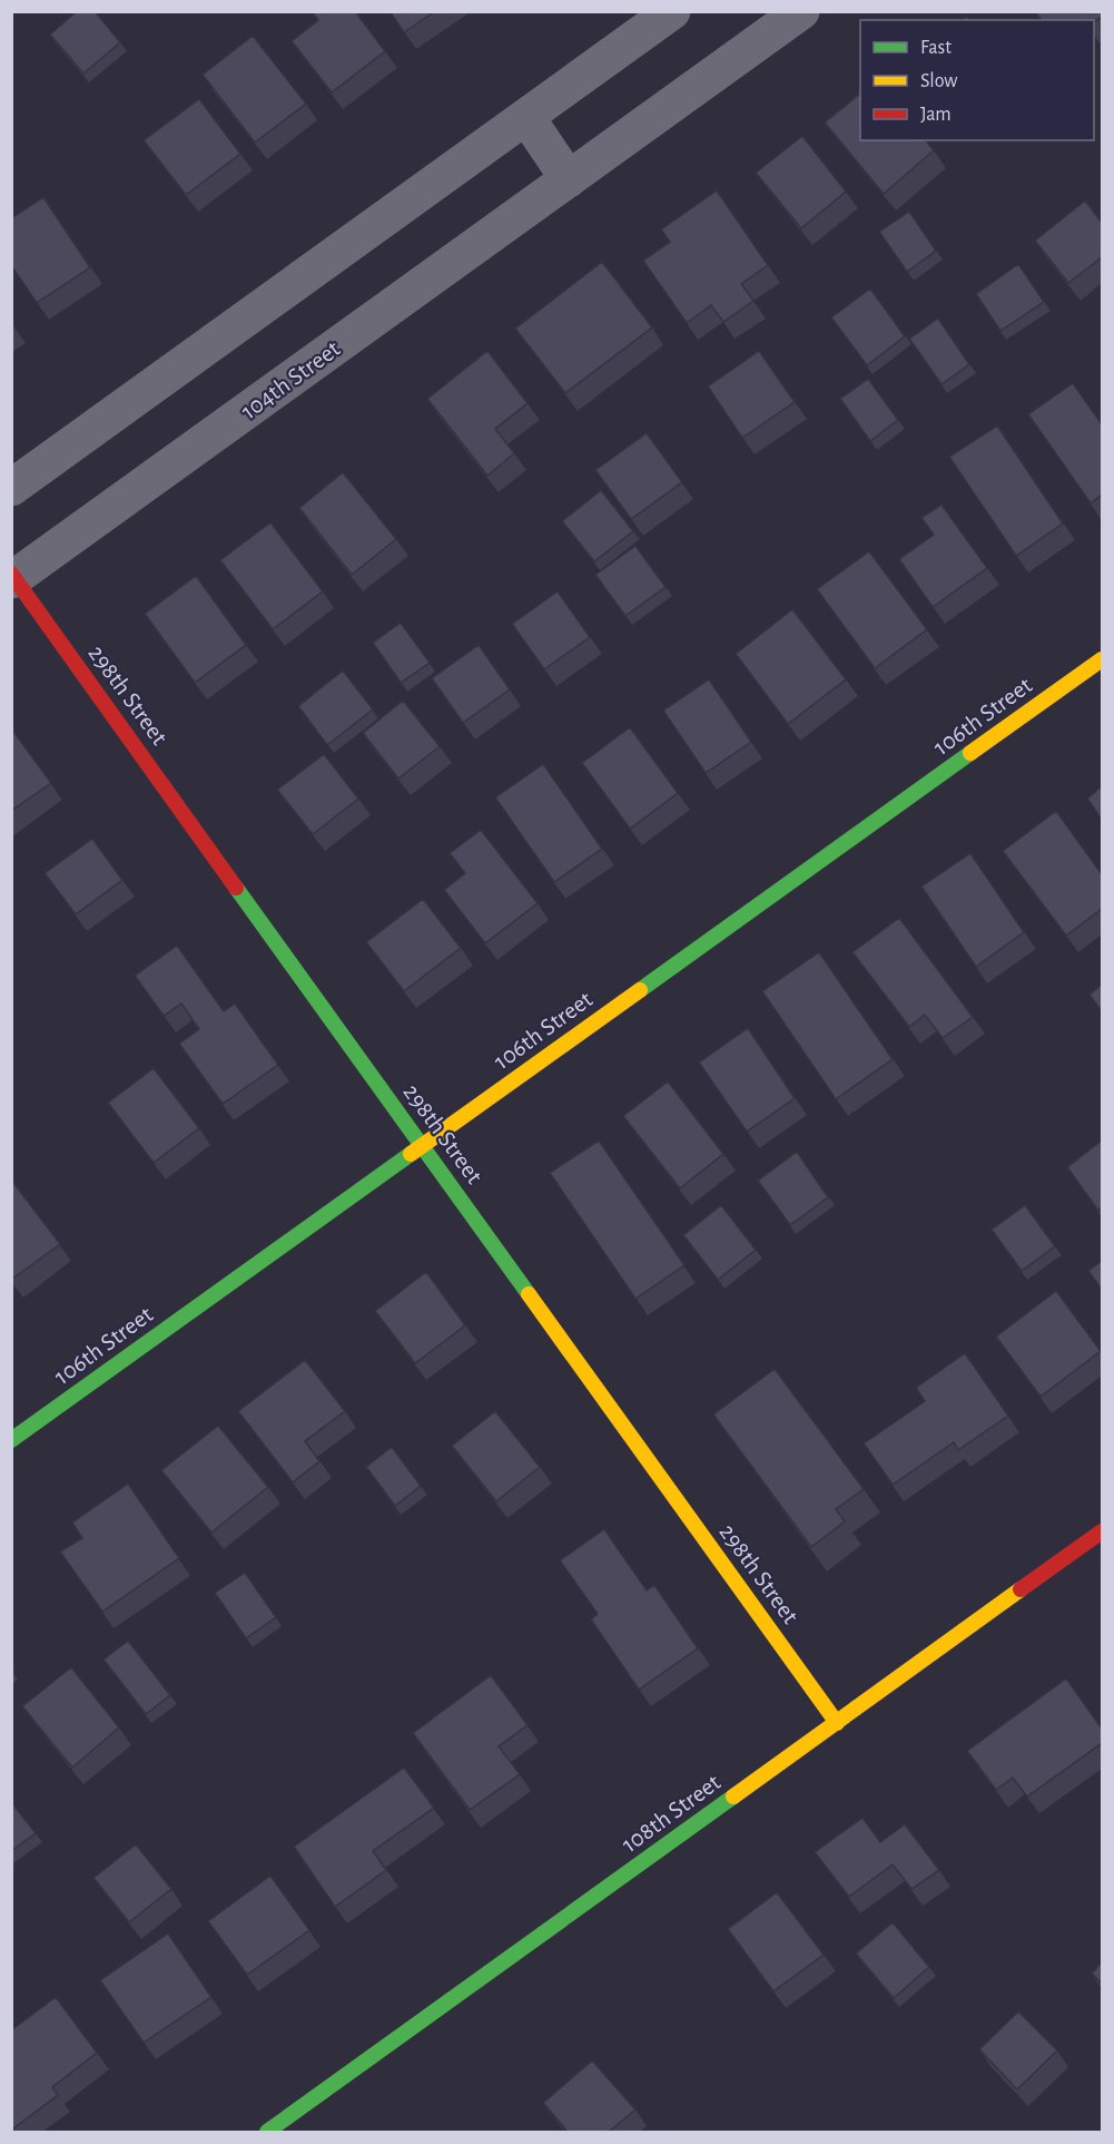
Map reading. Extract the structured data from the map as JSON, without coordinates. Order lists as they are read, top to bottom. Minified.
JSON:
{"streets":{"street":["104th Street","298th Street","106th Street","108th Street"]},"crossings":[["104th Street","298th Street"],["298th Street","106th Street"],["298th Street","108th Street"]],"legend":["Fast","Slow","Jam"]}
